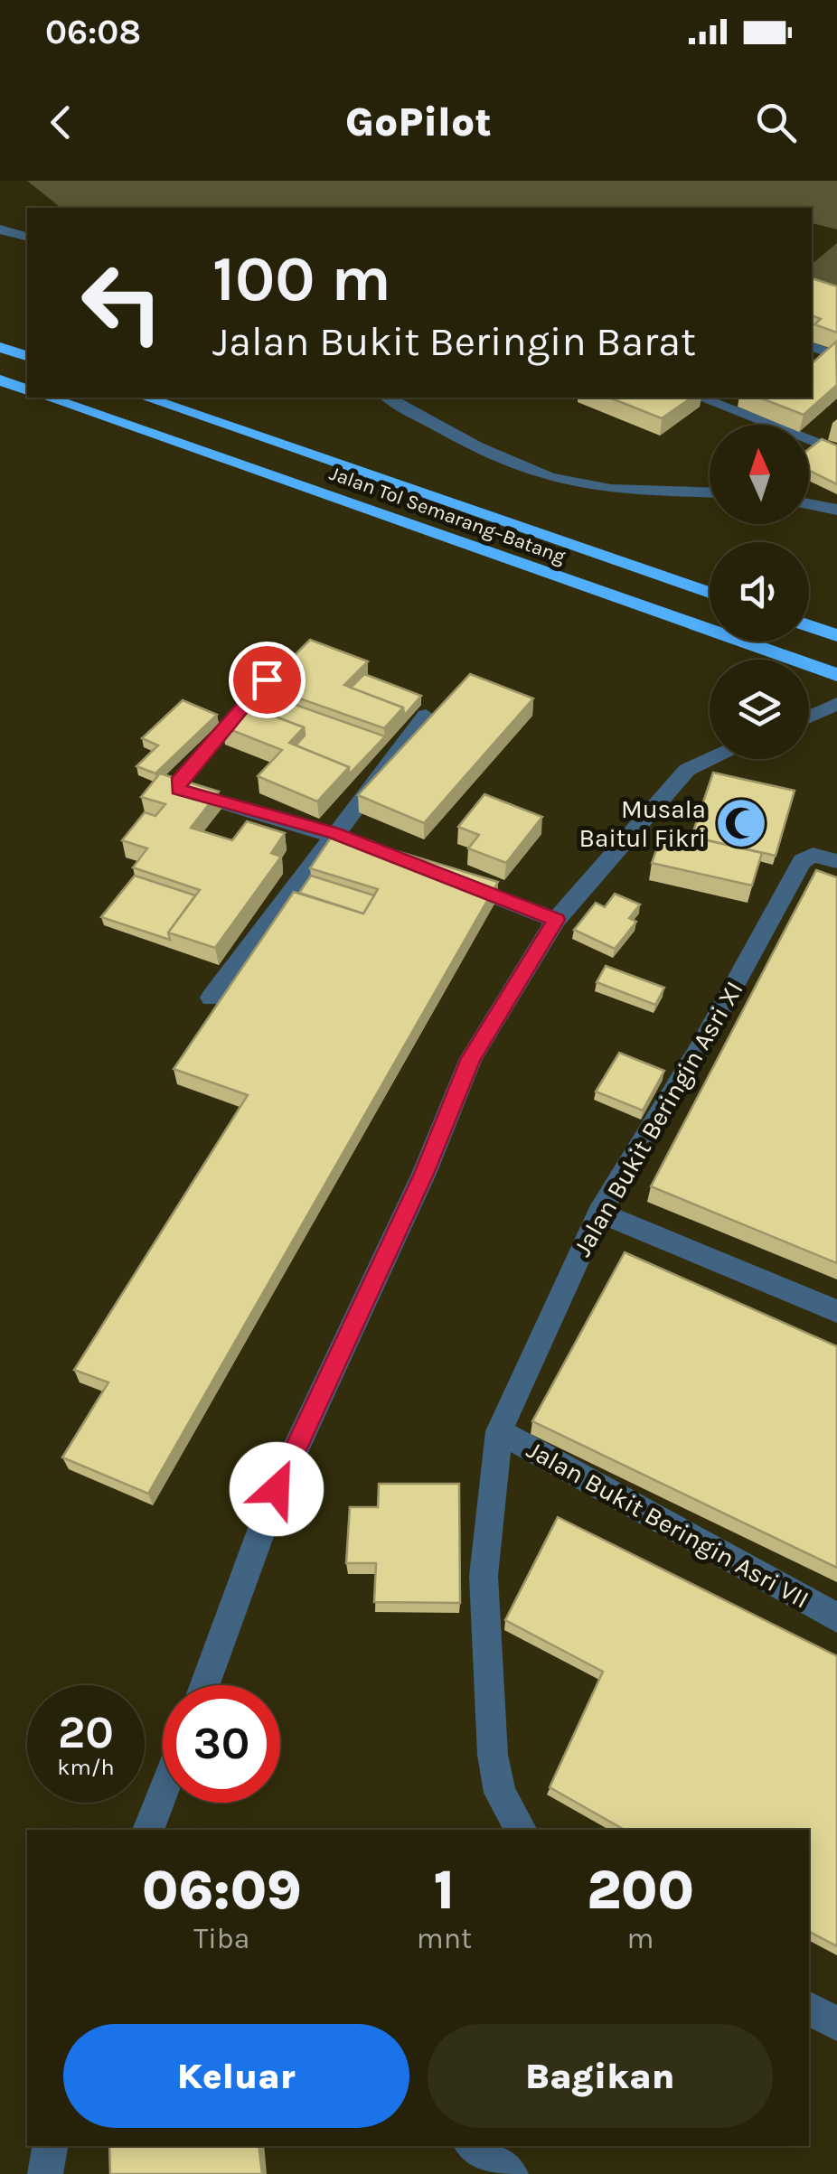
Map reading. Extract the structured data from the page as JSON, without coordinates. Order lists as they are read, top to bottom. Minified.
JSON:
{"streets":{"highway":["Jalan Tol Semarang–Batang"],"street":["Jalan Bukit Beringin Asri XI","Jalan Bukit Beringin Asri VII"]},"crossings":[["Jalan Bukit Beringin Asri XI","Jalan Bukit Beringin Asri VII"]],"places":{"mosque":["Musala Baitul Fikri"]},"north":"top","page":{"status":"06:08","header":"GoPilot","turn":["100 m","Jalan Bukit Beringin Barat"],"speed":"20 km/h","limit":"30","eta":["06:09","Tiba","1","mnt","200","m"],"buttons":["Keluar","Bagikan"]}}
